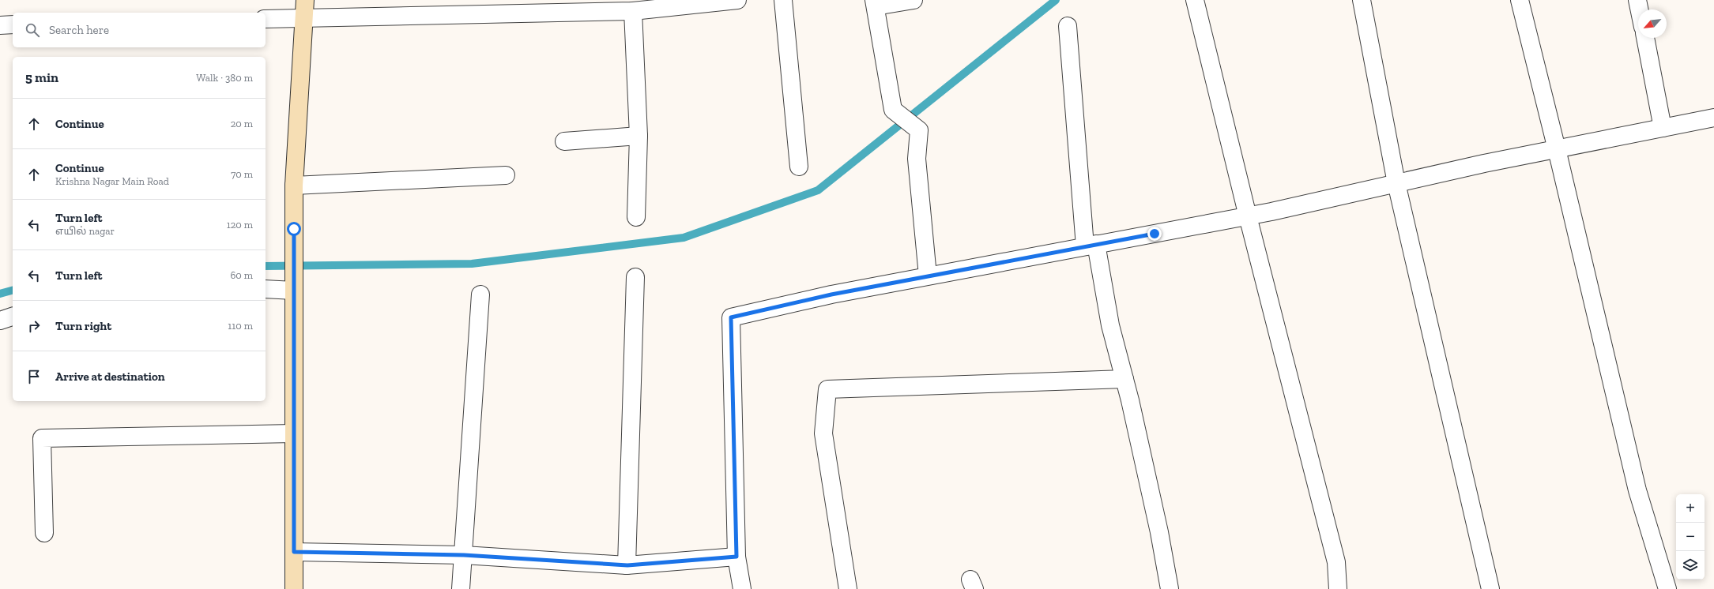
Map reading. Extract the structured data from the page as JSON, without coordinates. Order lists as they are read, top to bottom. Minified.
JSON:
{"north":"bottom left","page":{"search":"Search here","heading":["5 min","Walk · 380 m"],"list":[["Continue","20 m"],["Continue","Krishna Nagar Main Road","70 m"],["Turn left","எயில் nagar","120 m"],["Turn left","60 m"],["Turn right","110 m"],"Arrive at destination"],"map_buttons":["+","−"]}}
